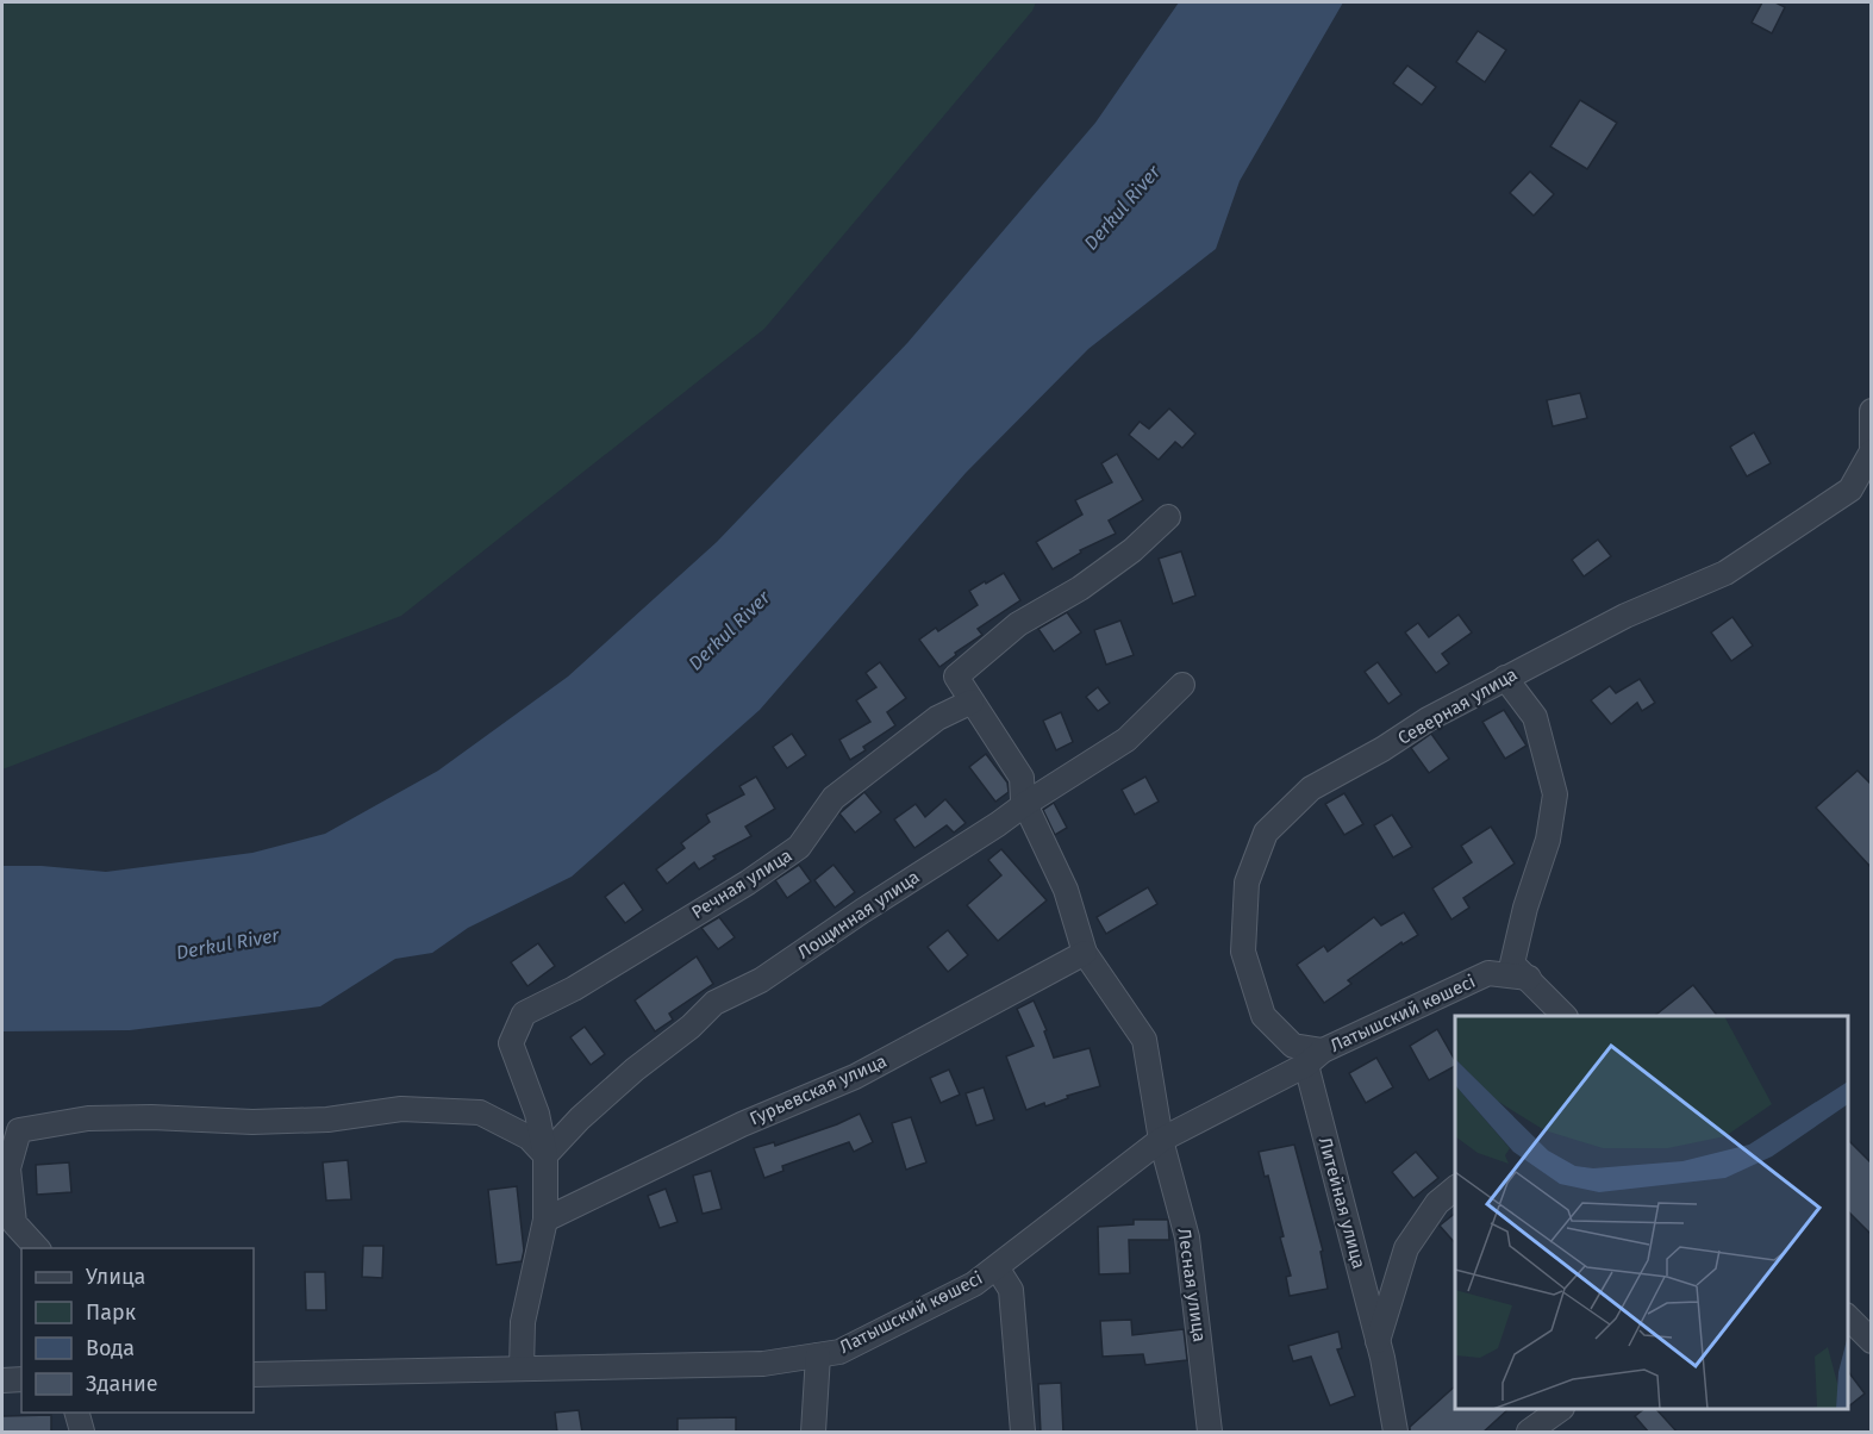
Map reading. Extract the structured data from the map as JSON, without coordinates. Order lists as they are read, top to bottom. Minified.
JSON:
{"streets":{"street":["Северная улица","Речная улица","Лощинная улица","Латышский көшесі","Гурьевская улица","Литейная улица","Лесная улица"]},"crossings":[["Северная улица","Латышский көшесі"],["Северная улица","Литейная улица"],["Речная улица","Лощинная улица"],["Речная улица","Лесная улица"],["Лощинная улица","Лесная улица"],["Латышский көшесі","Литейная улица"],["Латышский көшесі","Лесная улица"],["Гурьевская улица","Лесная улица"]],"water":["Derkul River"],"legend":["Улица","Парк","Вода","Здание"]}
